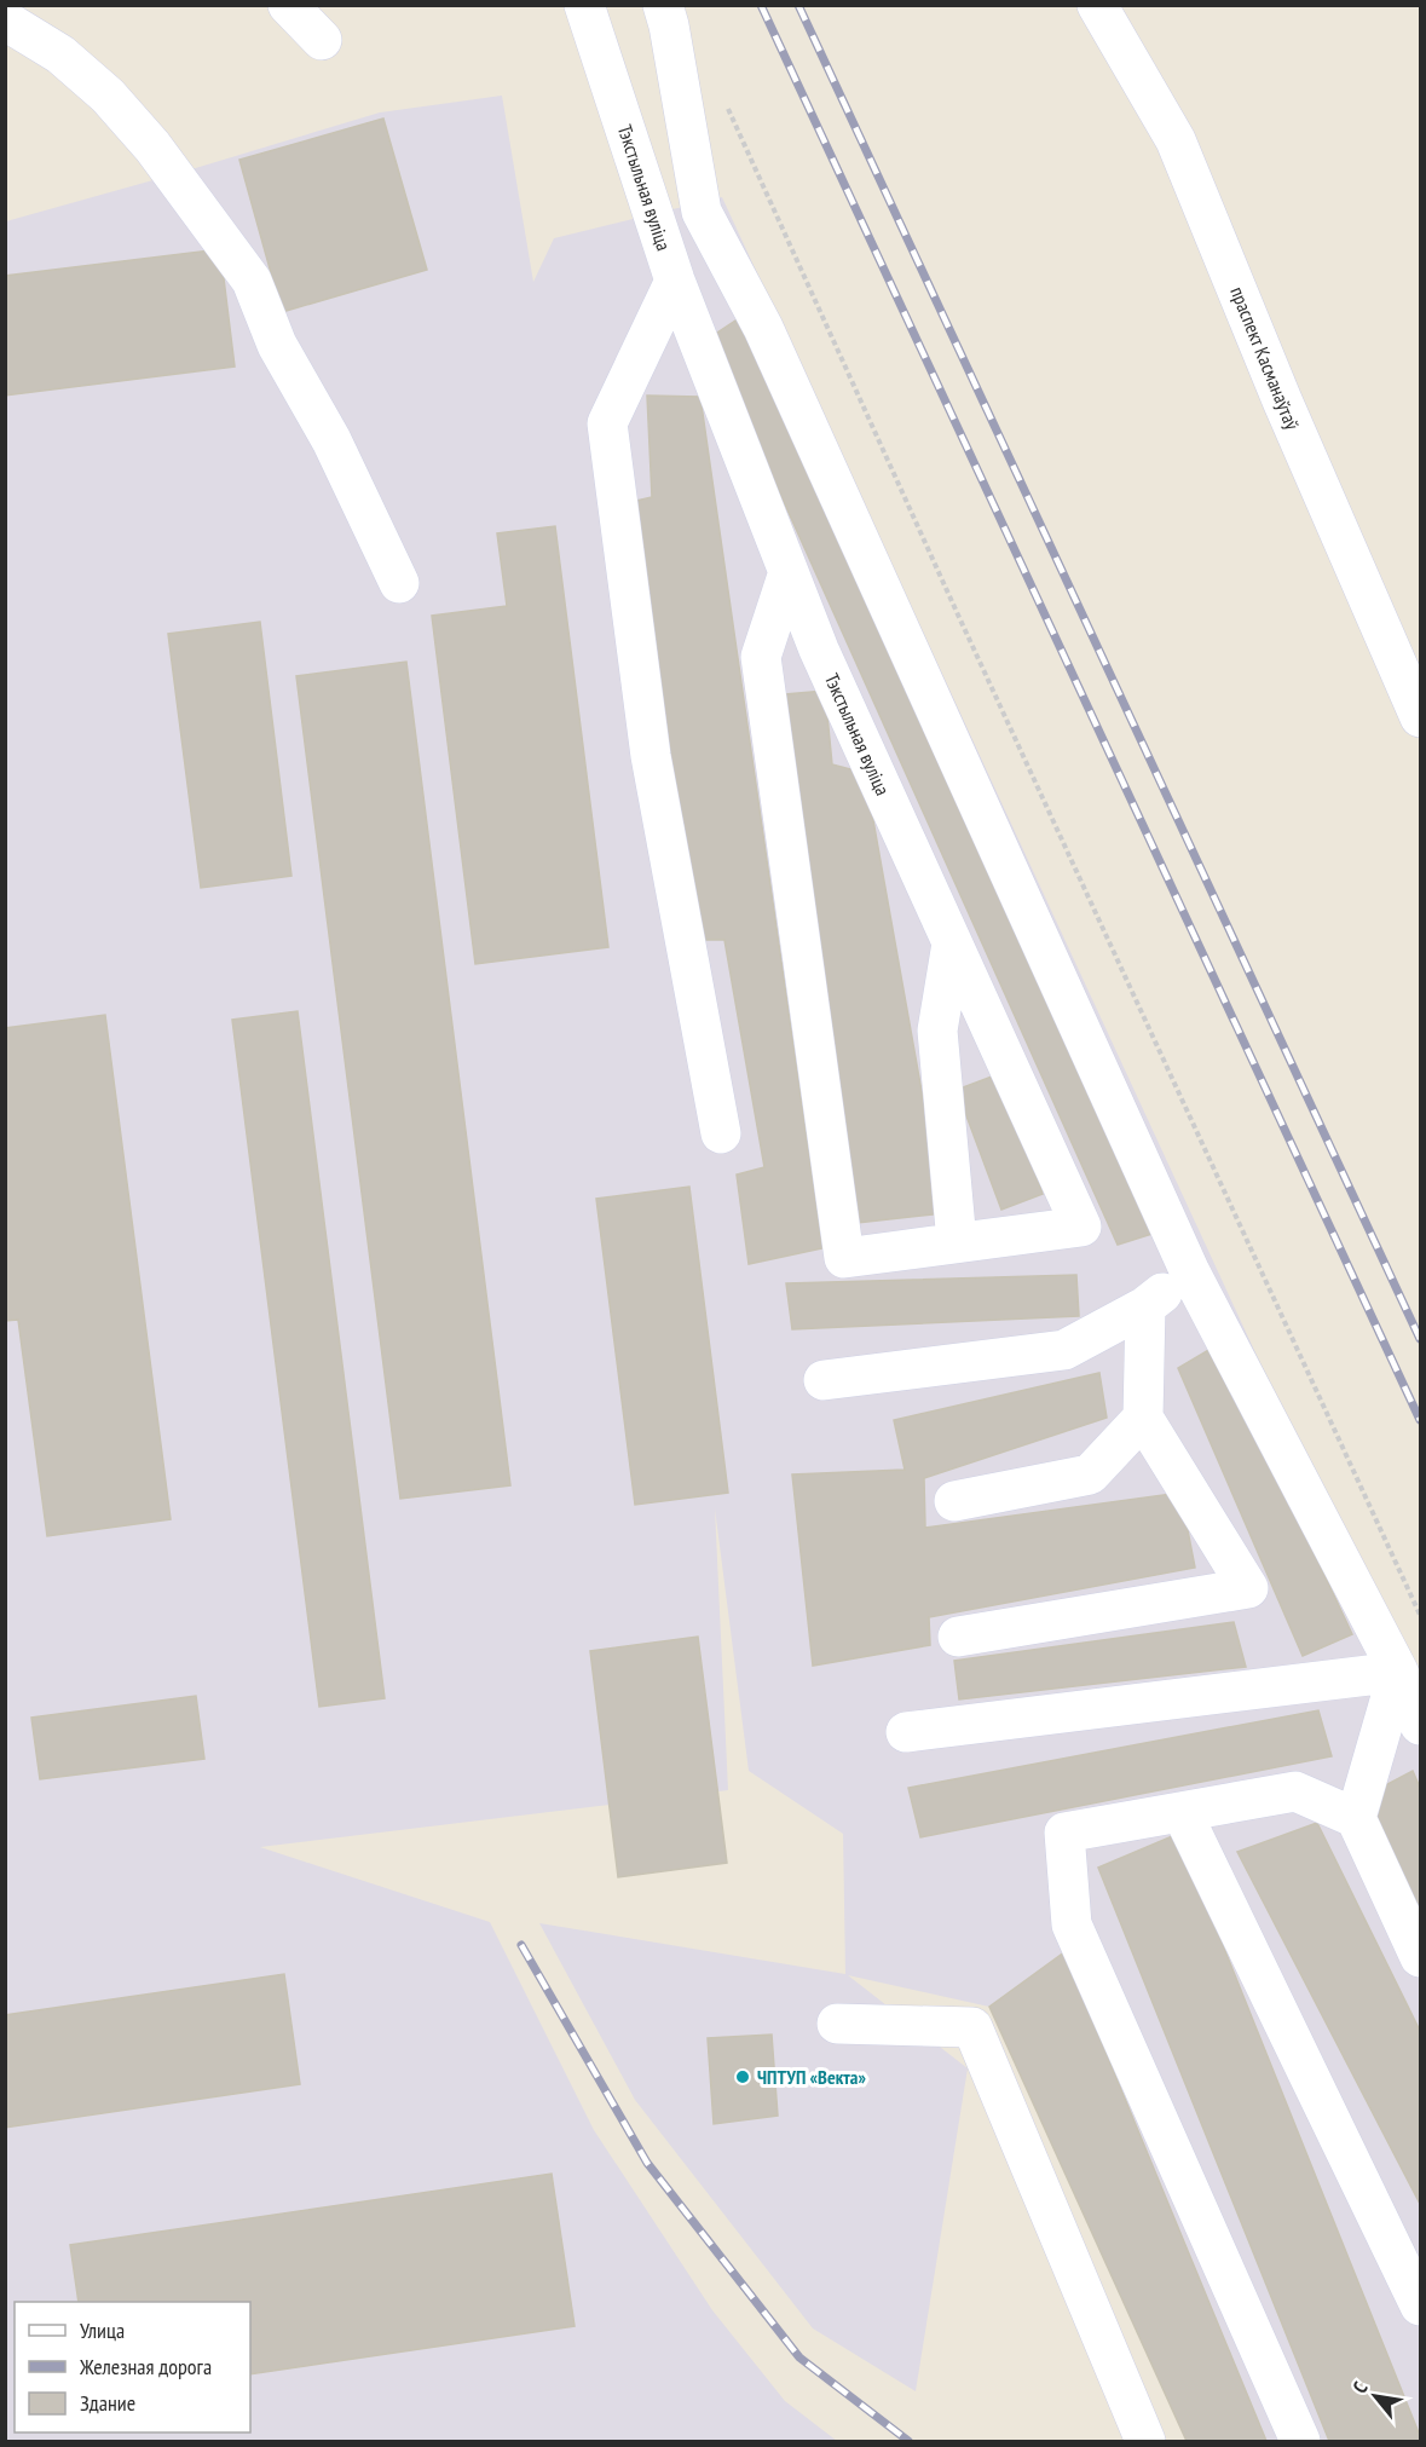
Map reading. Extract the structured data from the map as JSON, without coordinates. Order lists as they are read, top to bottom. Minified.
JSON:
{"streets":{"street":["Тэкстыльная вуліца","праспект Касманаўтаў"]},"places":["ЧПТУП «Векта»"],"legend":["Улица","Железная дорога","Здание"],"north":"top left"}
